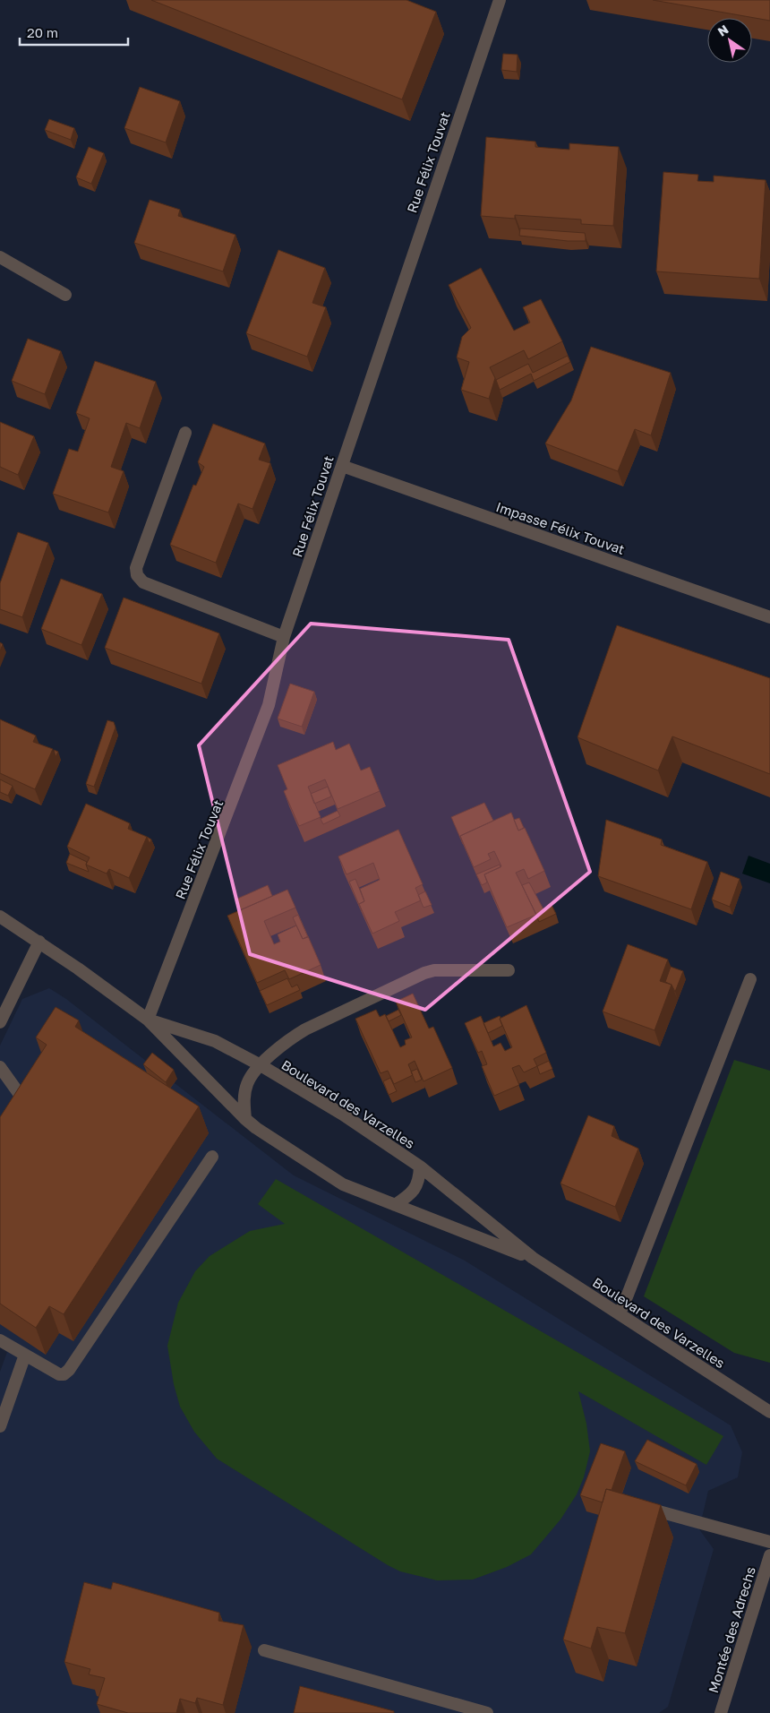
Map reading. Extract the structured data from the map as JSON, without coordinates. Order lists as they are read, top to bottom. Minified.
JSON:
{"streets":{"street":["Rue Félix Touvat","Impasse Félix Touvat","Boulevard des Varzelles","Montée des Adrechs"]},"crossings":[["Rue Félix Touvat","Impasse Félix Touvat"],["Rue Félix Touvat","Boulevard des Varzelles"]],"scale_bar":"20 m","north":"top left"}
